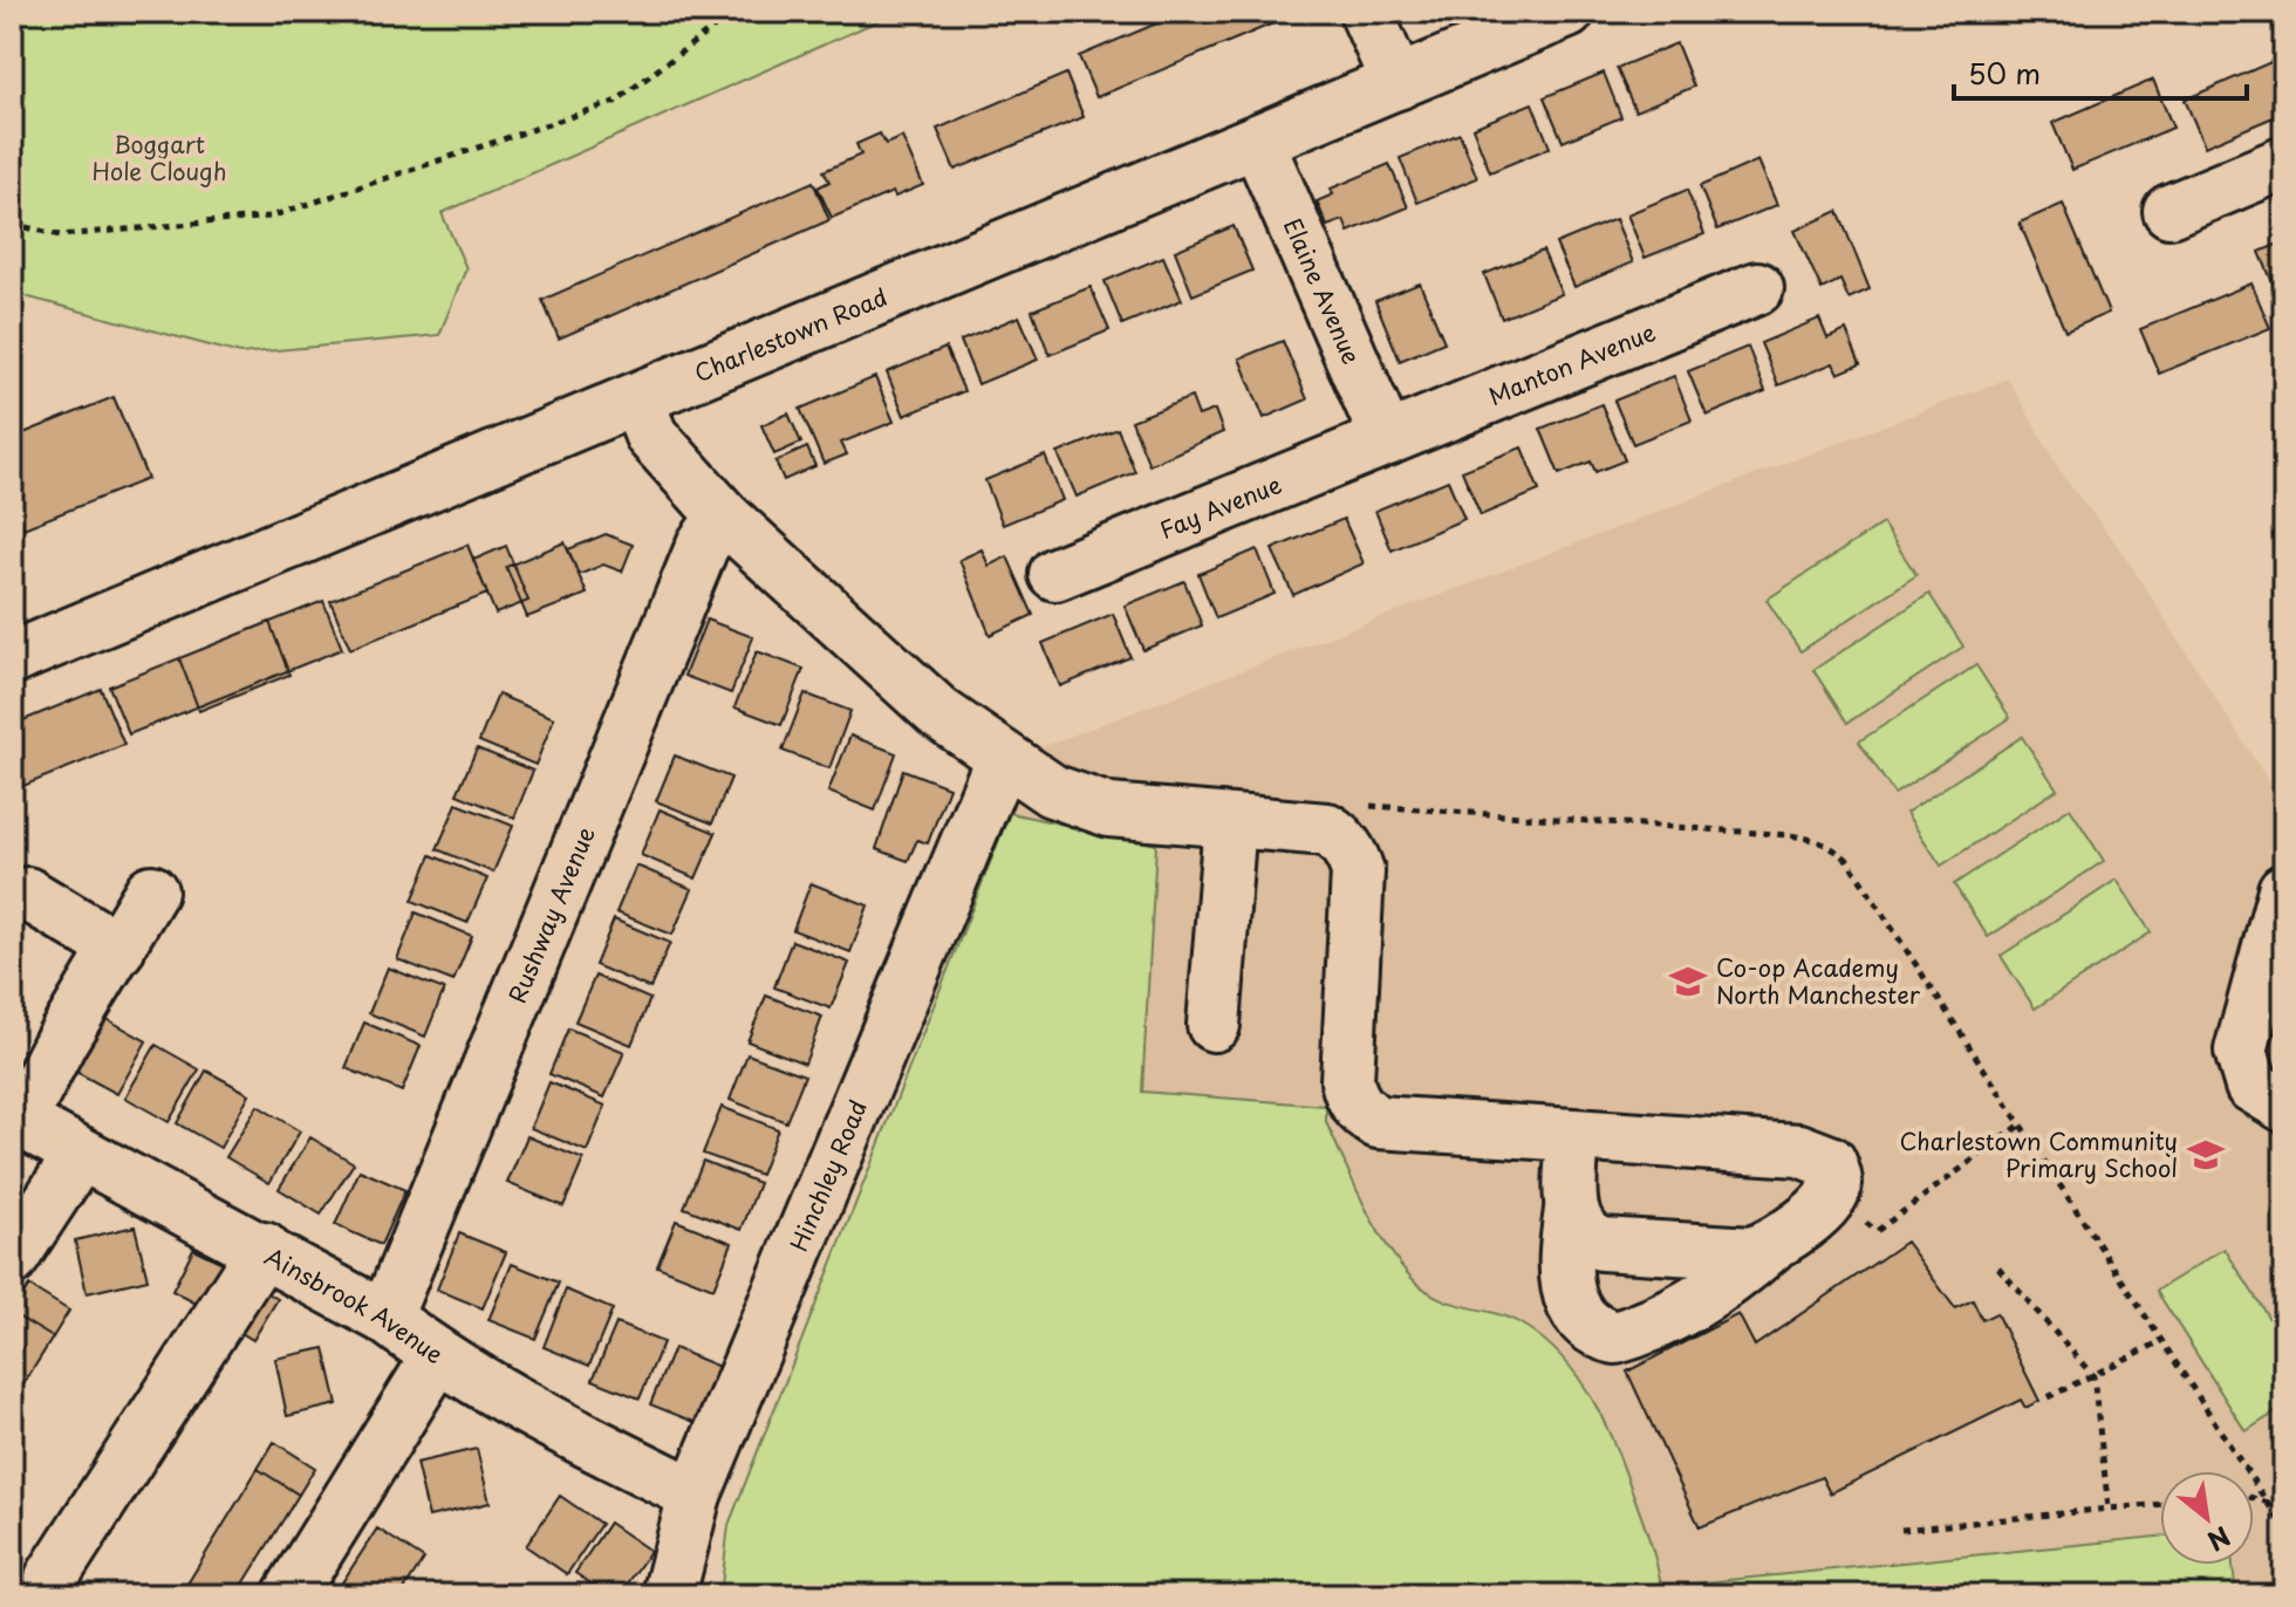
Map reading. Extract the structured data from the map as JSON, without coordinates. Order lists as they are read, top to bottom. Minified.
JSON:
{"streets":{"street":["Elaine Avenue","Charlestown Road","Manton Avenue","Fay Avenue","Rushway Avenue","Hinchley Road","Ainsbrook Avenue"]},"crossings":[["Elaine Avenue","Charlestown Road"],["Elaine Avenue","Manton Avenue"],["Elaine Avenue","Fay Avenue"],["Manton Avenue","Fay Avenue"],["Rushway Avenue","Ainsbrook Avenue"],["Hinchley Road","Ainsbrook Avenue"]],"parks":["Boggart Hole Clough"],"places":{"school or university":["Co-op Academy North Manchester","Charlestown Community Primary School"]},"scale_bar":"50 m","north":"bottom right"}
